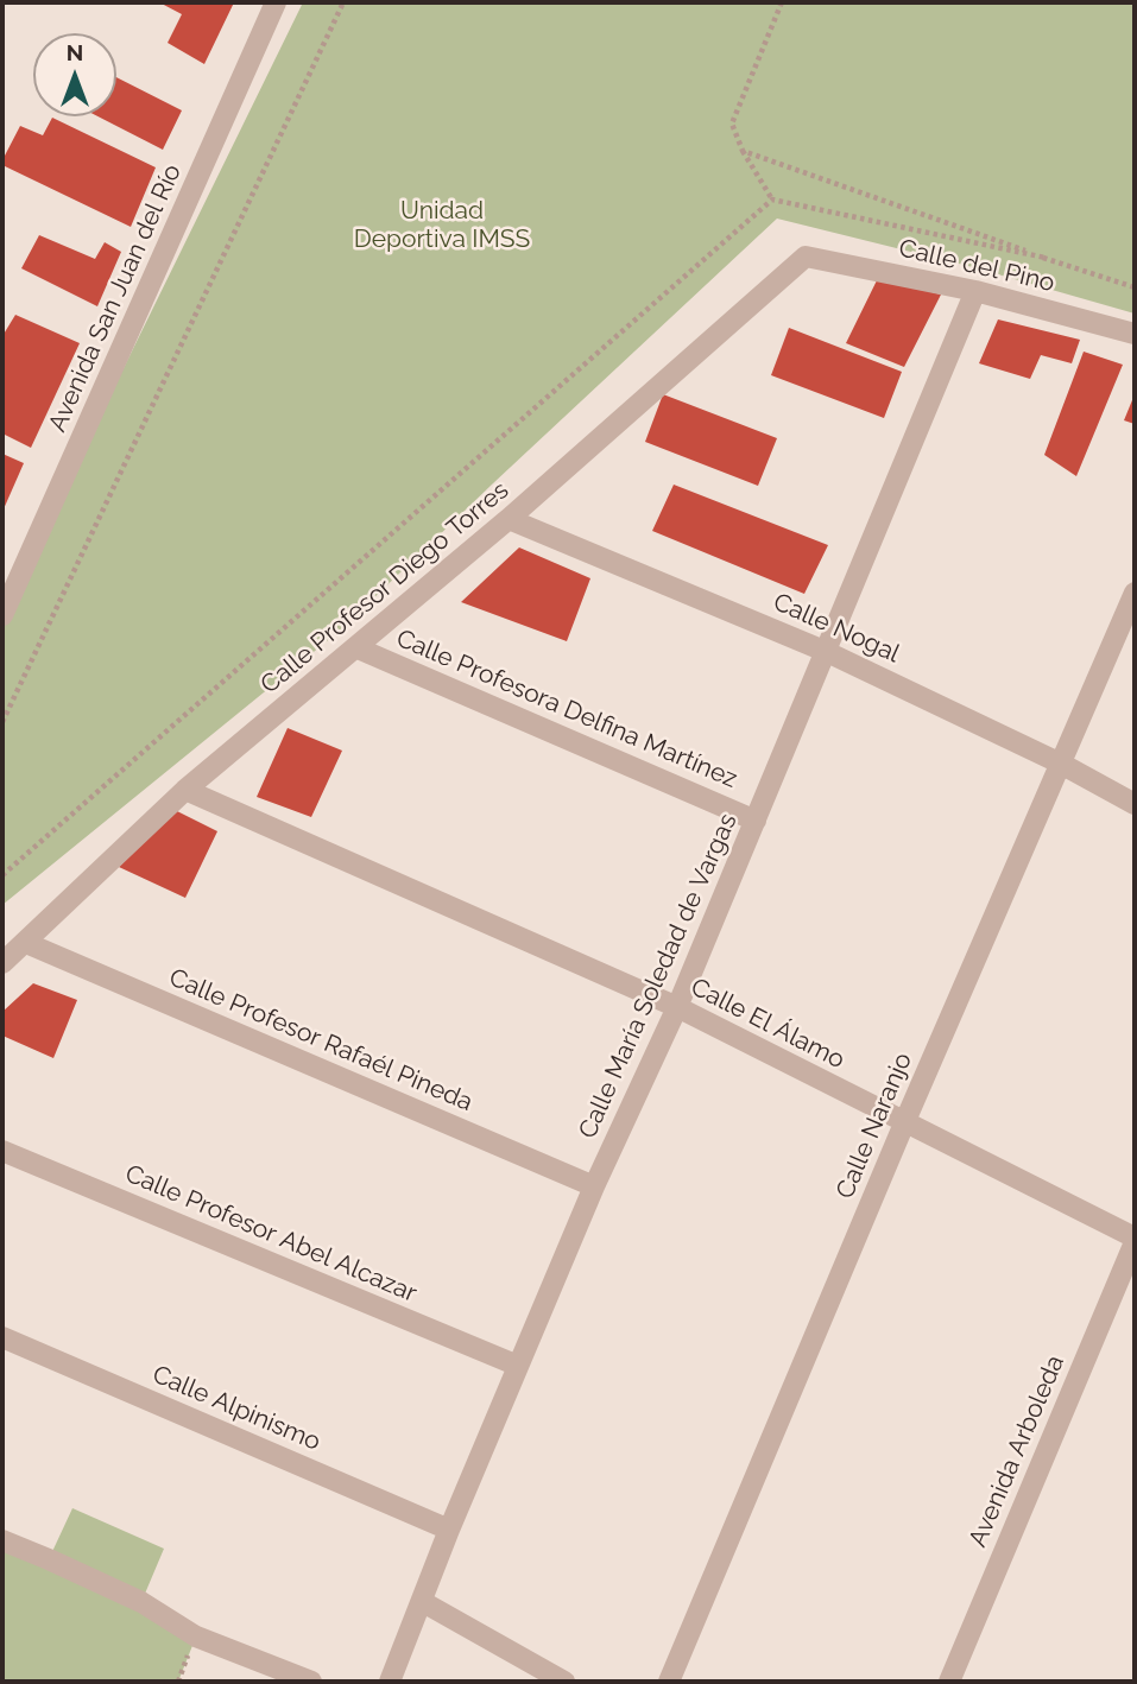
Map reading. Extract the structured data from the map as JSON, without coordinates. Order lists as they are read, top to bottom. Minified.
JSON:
{"streets":{"street":["Calle del Pino","Avenida San Juan del Río","Calle Profesor Diego Torres","Calle Nogal","Calle Profesora Delfina Martínez","Calle María Soledad de Vargas","Calle El Álamo","Calle Profesor Rafaél Pineda","Calle Naranjo","Calle Profesor Abel Alcazar","Calle Alpinismo","Avenida Arboleda"]},"crossings":[["Calle del Pino","Calle Profesor Diego Torres"],["Calle del Pino","Calle María Soledad de Vargas"],["Calle Profesor Diego Torres","Calle Nogal"],["Calle Profesor Diego Torres","Calle Profesora Delfina Martínez"],["Calle Profesor Diego Torres","Calle El Álamo"],["Calle Profesor Diego Torres","Calle Profesor Rafaél Pineda"],["Calle Nogal","Calle María Soledad de Vargas"],["Calle Nogal","Calle Naranjo"],["Calle Profesora Delfina Martínez","Calle María Soledad de Vargas"],["Calle María Soledad de Vargas","Calle El Álamo"],["Calle María Soledad de Vargas","Calle Profesor Rafaél Pineda"],["Calle María Soledad de Vargas","Calle Profesor Abel Alcazar"],["Calle María Soledad de Vargas","Calle Alpinismo"],["Calle El Álamo","Calle Naranjo"],["Calle El Álamo","Avenida Arboleda"]],"parks":["Unidad Deportiva IMSS"],"north":"top"}
